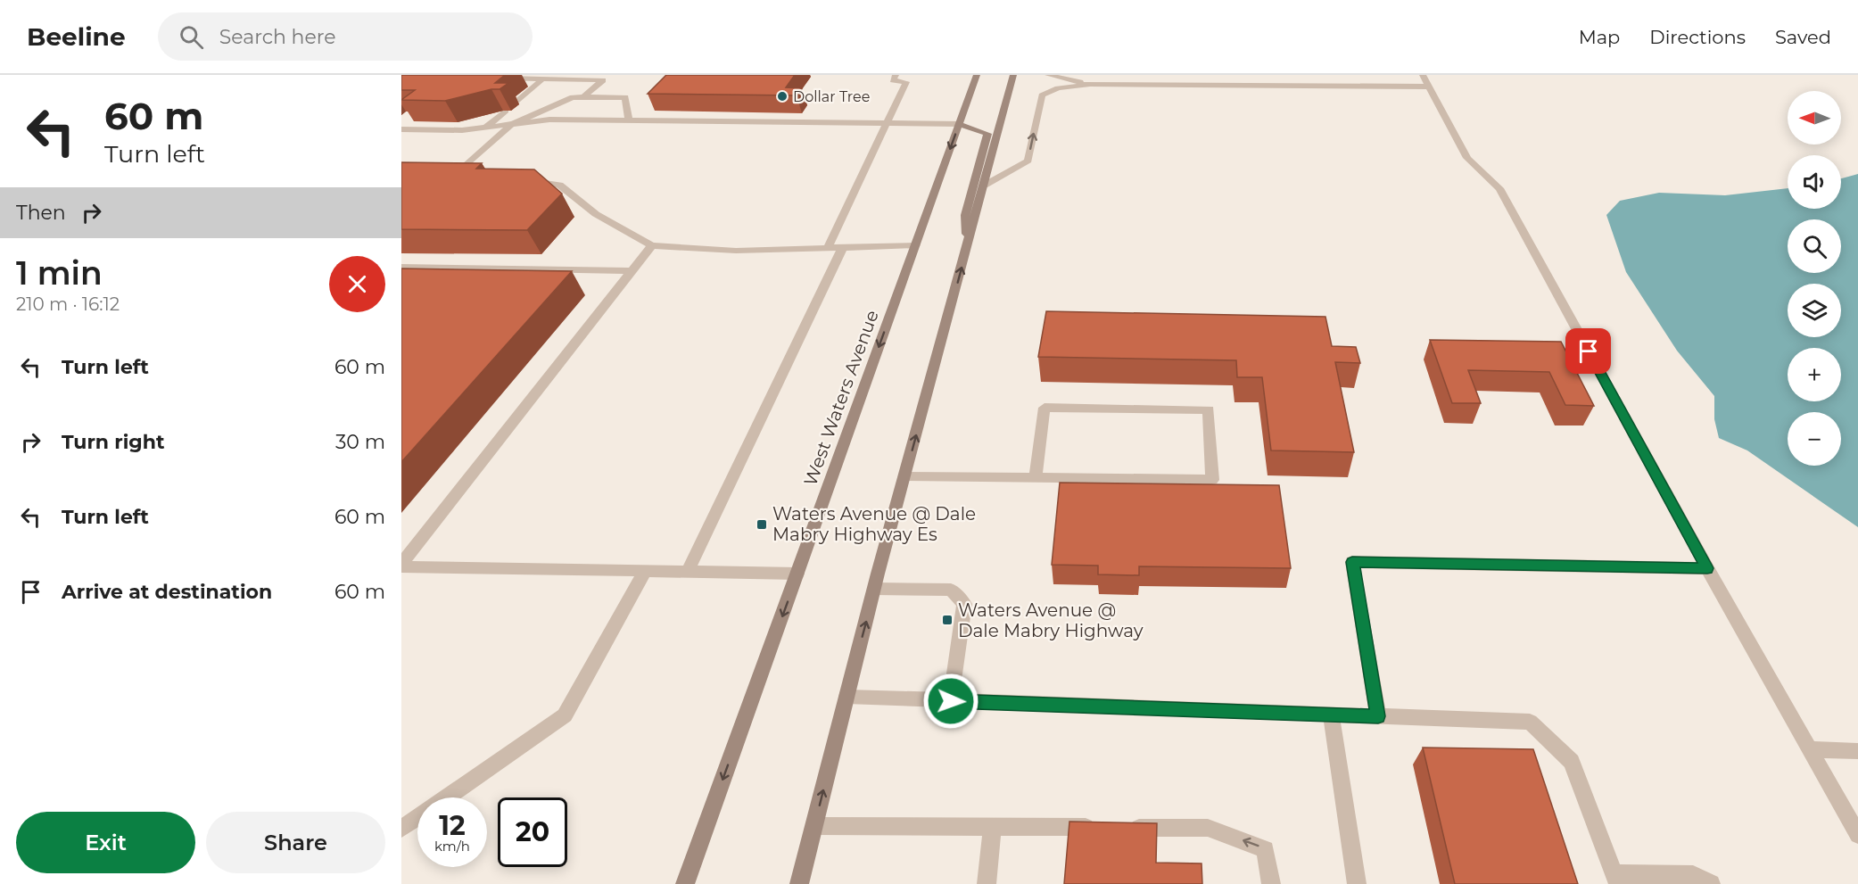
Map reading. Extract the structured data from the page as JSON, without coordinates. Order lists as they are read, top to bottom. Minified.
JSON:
{"streets":{"main road":["West Waters Avenue"]},"places":{"other":["Dollar Tree"],"transit":["Waters Avenue @ Dale Mabry Highway Es","Waters Avenue @ Dale Mabry Highway"]},"north":"left","page":{"header":"Beeline","search":"Search here","nav":["Map","Directions","Saved"],"turn":["60 m","Turn left"],"map_buttons":["+","−"],"then":"Then","heading":["1 min","210 m · 16:12"],"list":[{"name":"Turn left","value":"60 m"},{"name":"Turn right","value":"30 m"},{"name":"Turn left","value":"60 m"},{"name":"Arrive at destination","value":"60 m"}],"speed":"12 km/h","limit":"20","buttons":["Exit","Share"]}}
